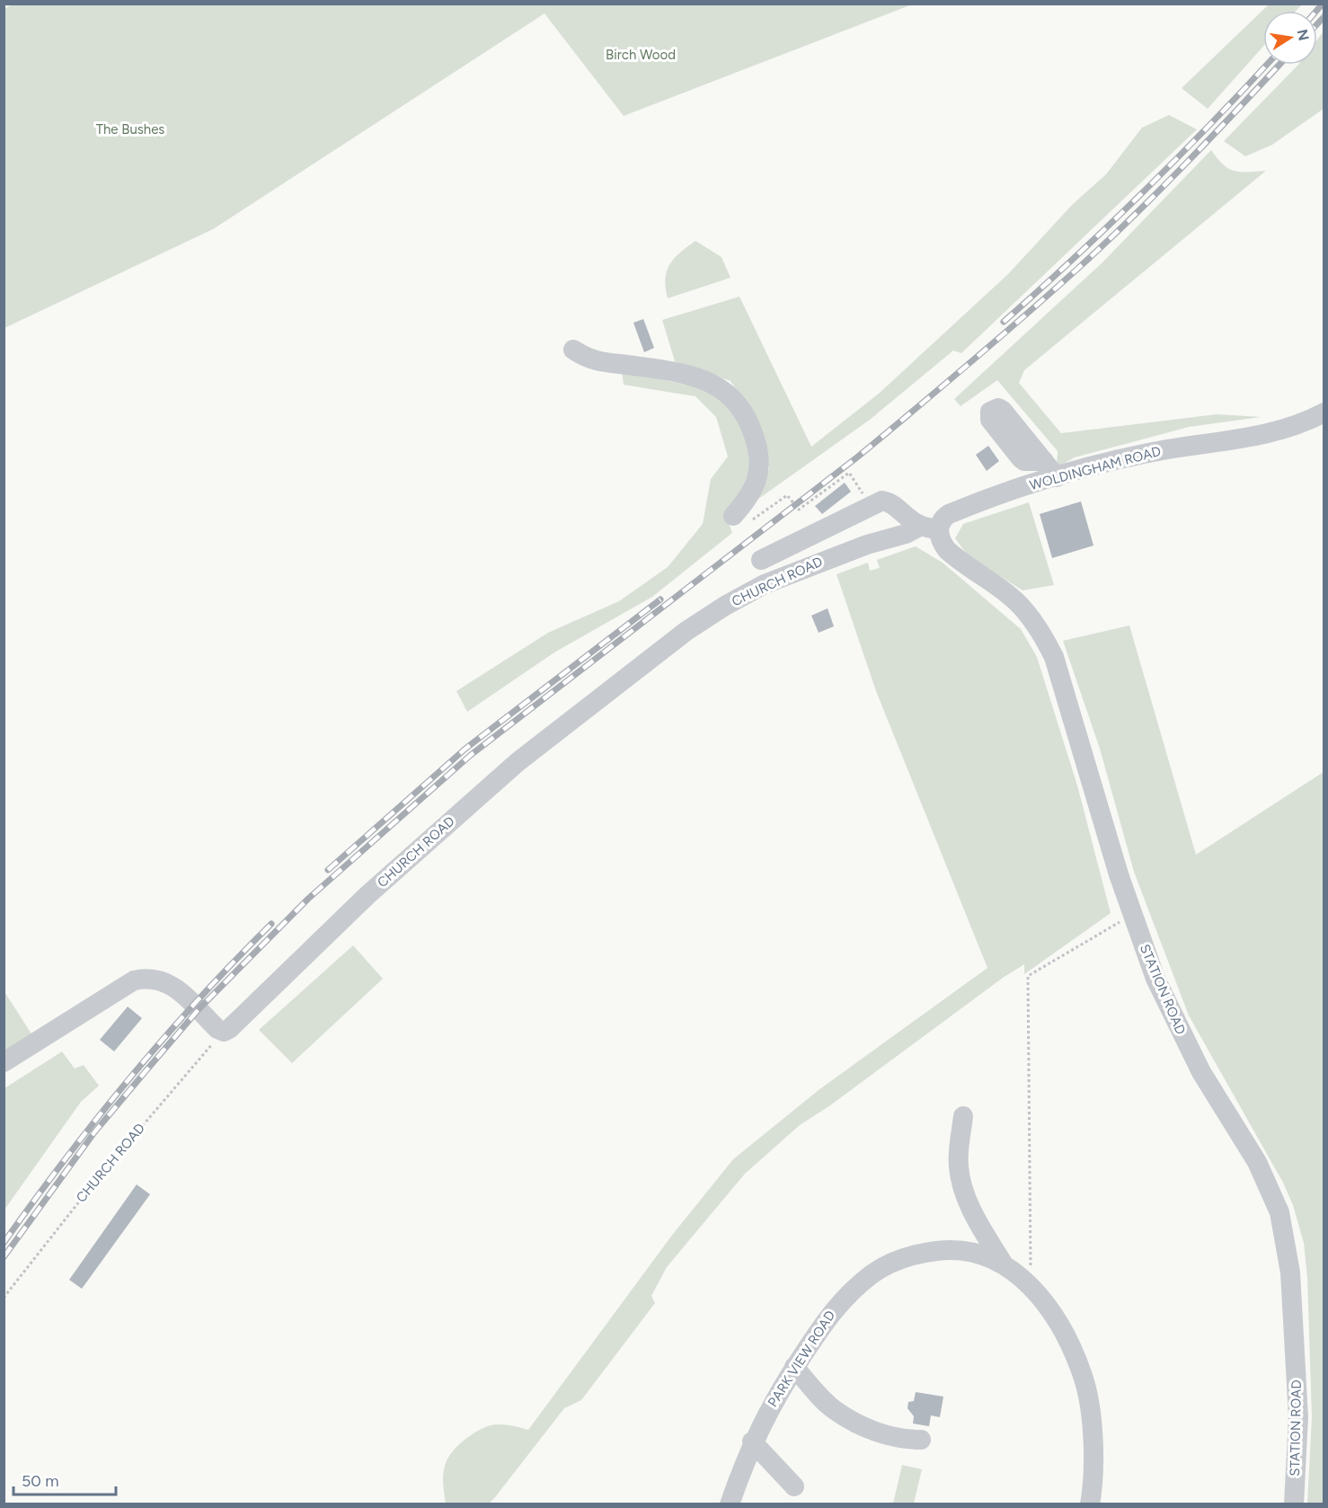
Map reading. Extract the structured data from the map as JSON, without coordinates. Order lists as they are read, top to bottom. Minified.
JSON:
{"streets":{"street":["WOLDINGHAM ROAD","CHURCH ROAD","STATION ROAD","PARK VIEW ROAD"]},"crossings":[["WOLDINGHAM ROAD","CHURCH ROAD"],["WOLDINGHAM ROAD","STATION ROAD"],["CHURCH ROAD","STATION ROAD"]],"parks":["Birch Wood","The Bushes"],"scale_bar":"50 m","north":"right"}
